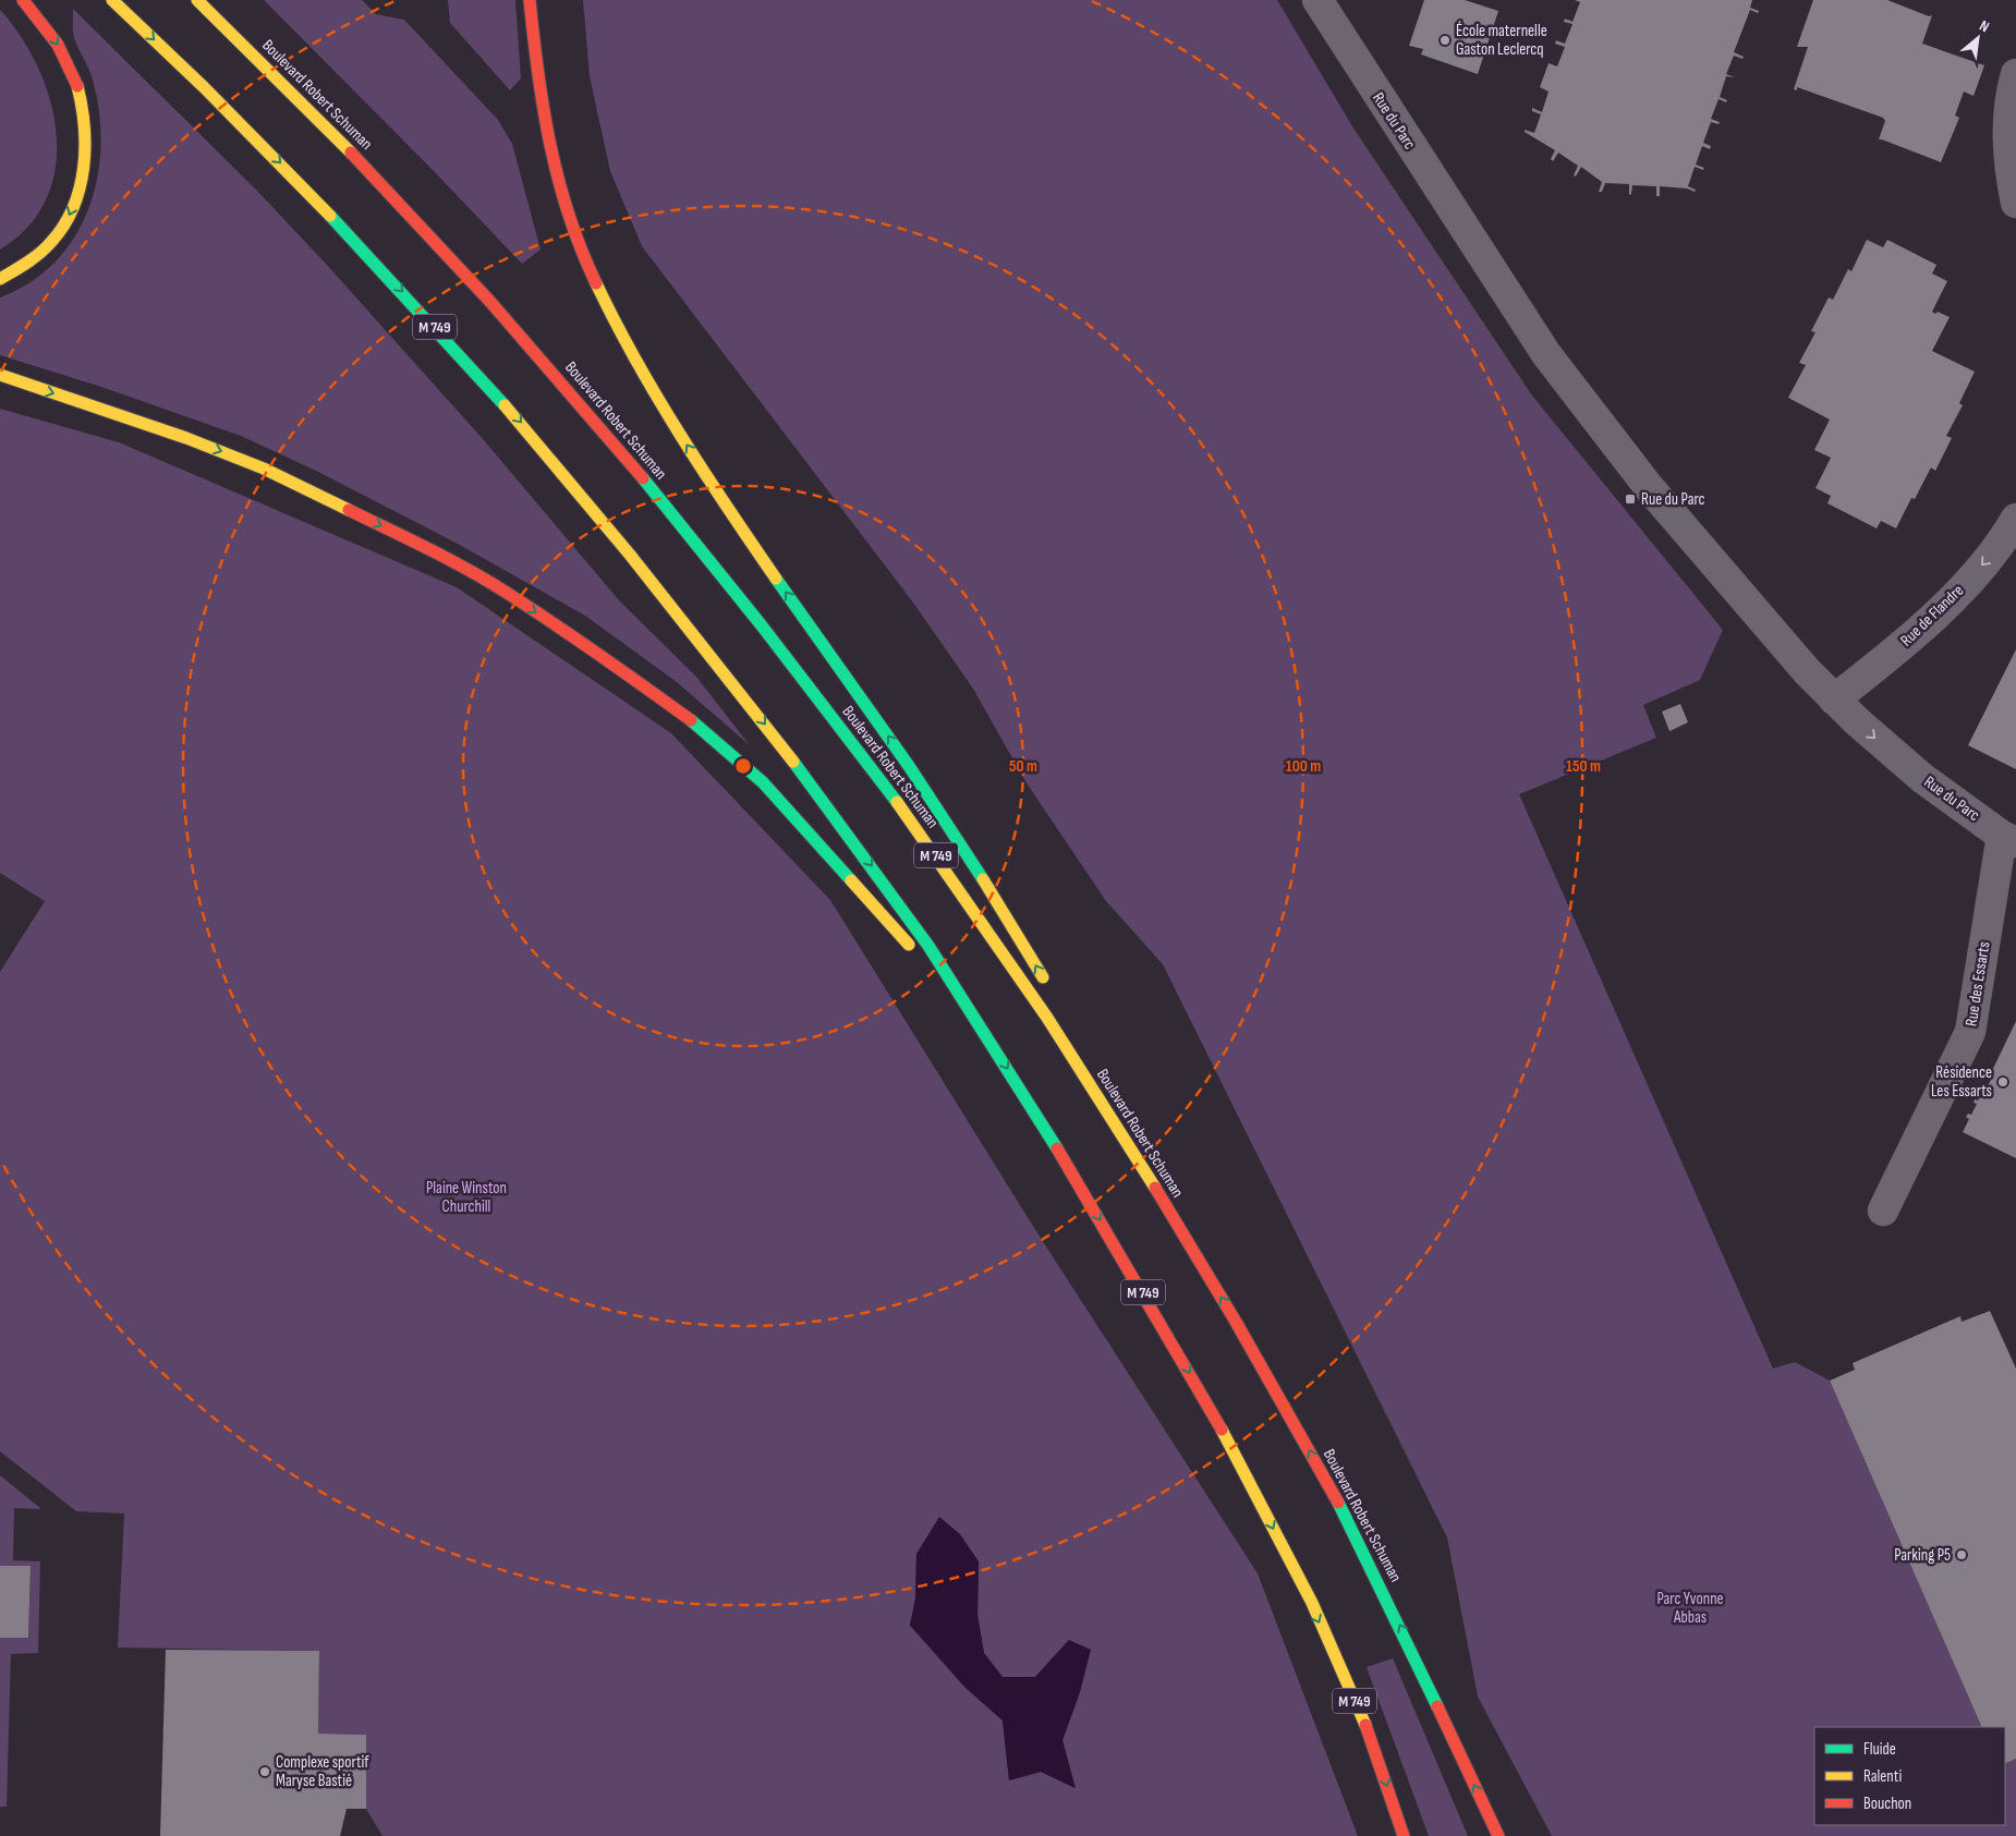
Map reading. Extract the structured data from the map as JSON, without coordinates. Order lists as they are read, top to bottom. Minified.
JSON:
{"streets":{"highway":["Boulevard Robert Schuman","M 749"],"street":["Rue du Parc","Rue de Flandre","Rue des Essarts"]},"crossings":[["Rue du Parc","Rue de Flandre"],["Rue du Parc","Rue des Essarts"]],"one_way":["Rue de Flandre"],"parks":["Plaine Winston Churchill","Parc Yvonne Abbas"],"places":{"other":["École maternelle Gaston Leclercq","Résidence Les Essarts","Parking P5","Complexe sportif Maryse Bastié"],"transit":["Rue du Parc"]},"legend":["Fluide","Ralenti","Bouchon"],"north":"top right","rings":["50 m","100 m","150 m"]}
